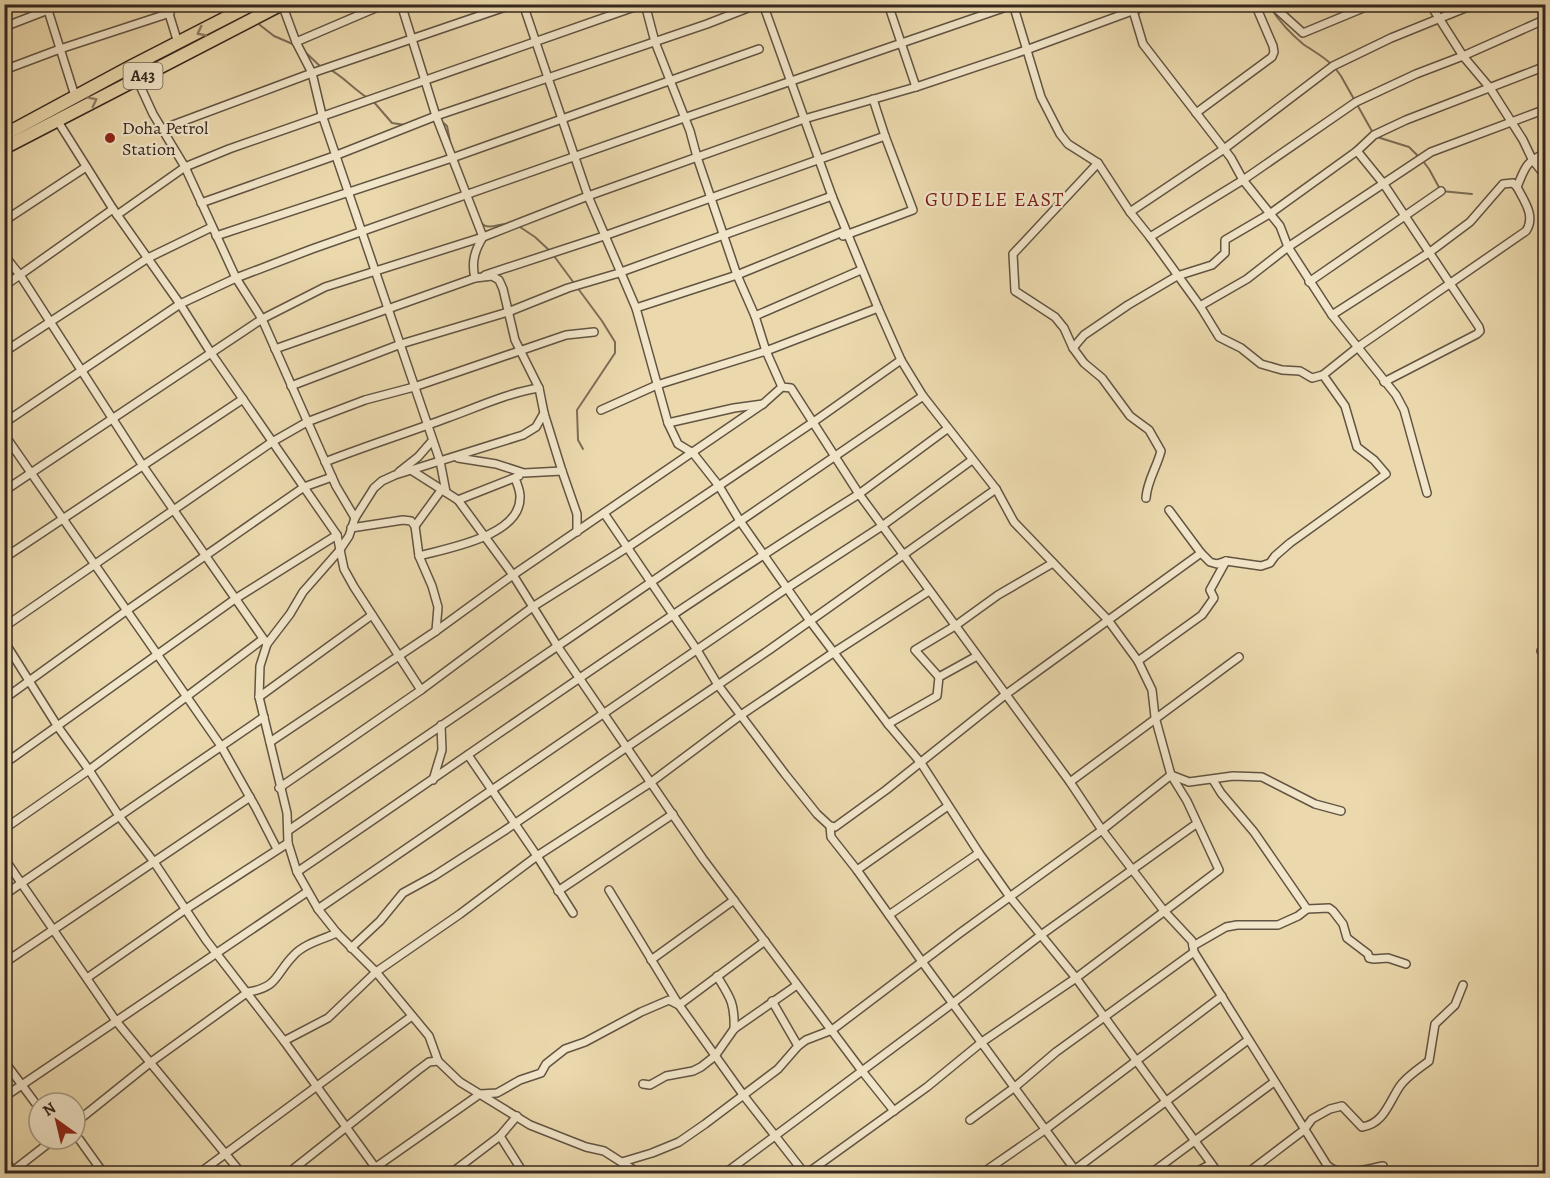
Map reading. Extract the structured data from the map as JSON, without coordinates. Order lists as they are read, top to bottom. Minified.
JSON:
{"streets":{"highway":["A43"]},"districts":["GUDELE EAST"],"places":["Doha Petrol Station"],"north":"top left"}
